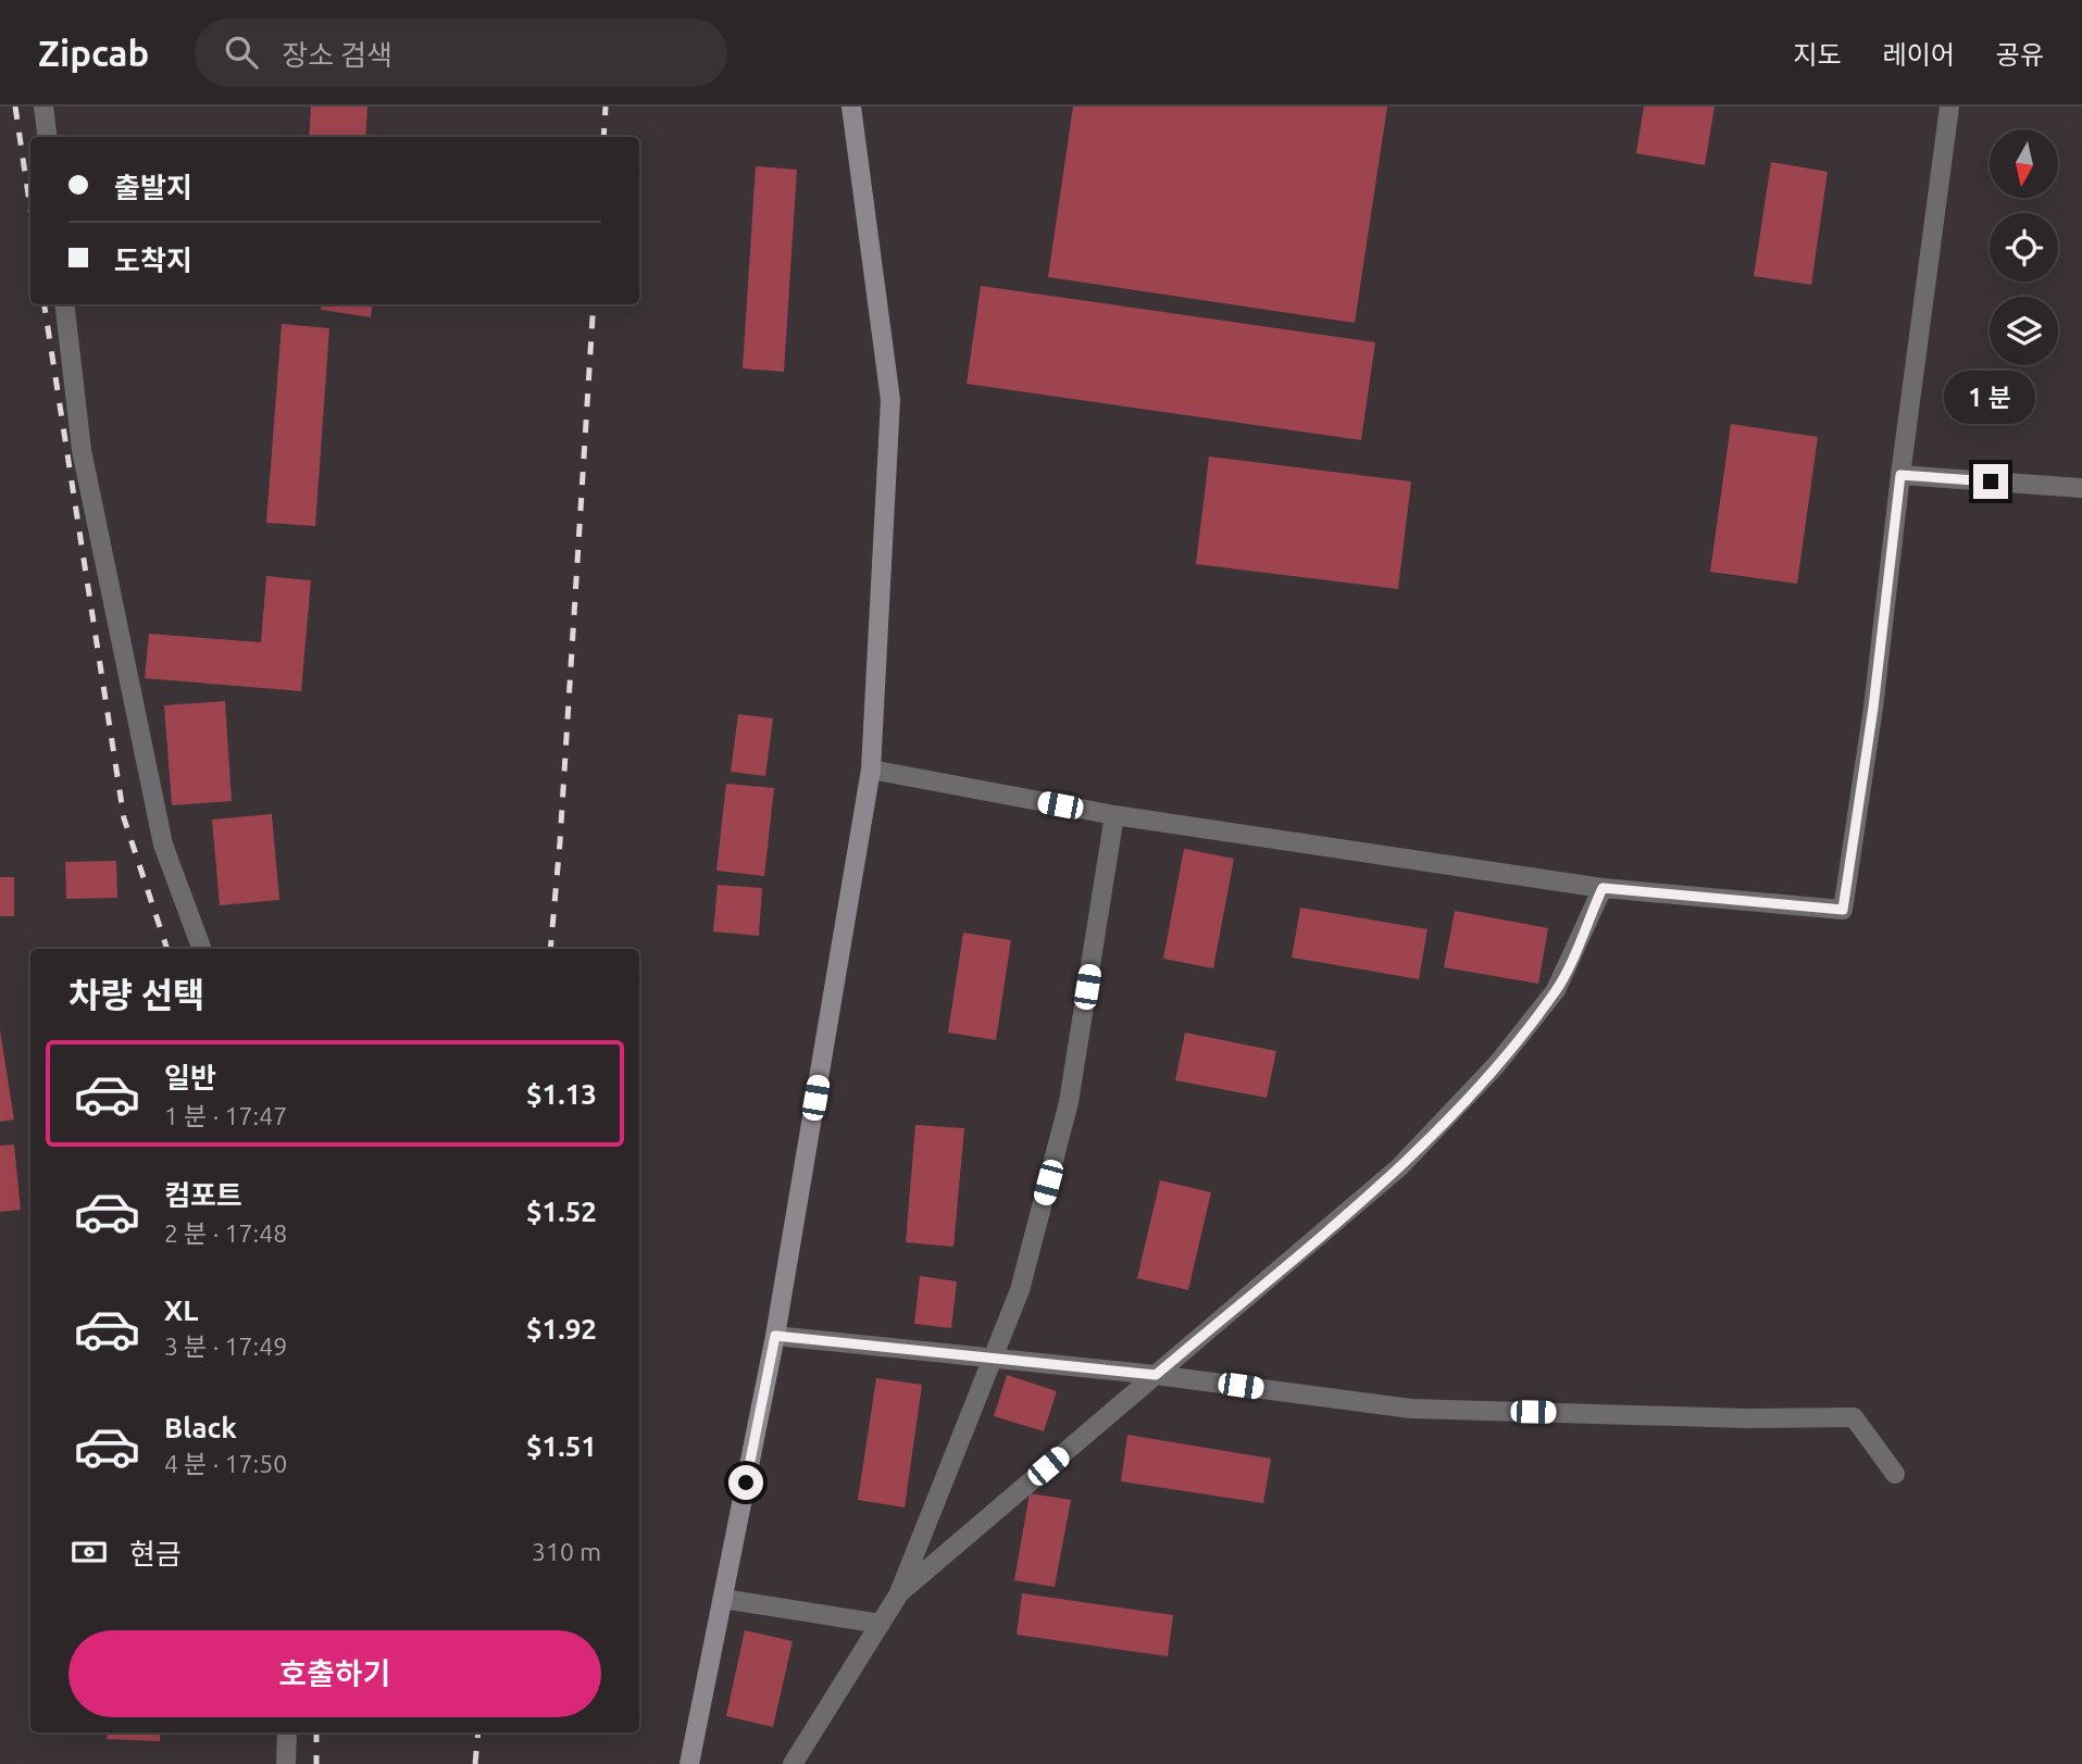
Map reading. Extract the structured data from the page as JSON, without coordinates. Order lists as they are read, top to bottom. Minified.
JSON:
{"north":"bottom","page":{"header":"Zipcab","search":"장소 검색","nav":["지도","레이어","공유"],"banner":["출발지","도착지"],"bubble":"1 분","heading":"차량 선택","list":[{"name":"일반","note":"1 분 · 17:47","value":"$1.13"},{"name":"컴포트","note":"2 분 · 17:48","value":"$1.52"},{"name":"XL","note":"3 분 · 17:49","value":"$1.92"},{"name":"Black","note":"4 분 · 17:50","value":"$1.51"}],"pay":["현금","310 m"],"buttons":"호출하기"}}
